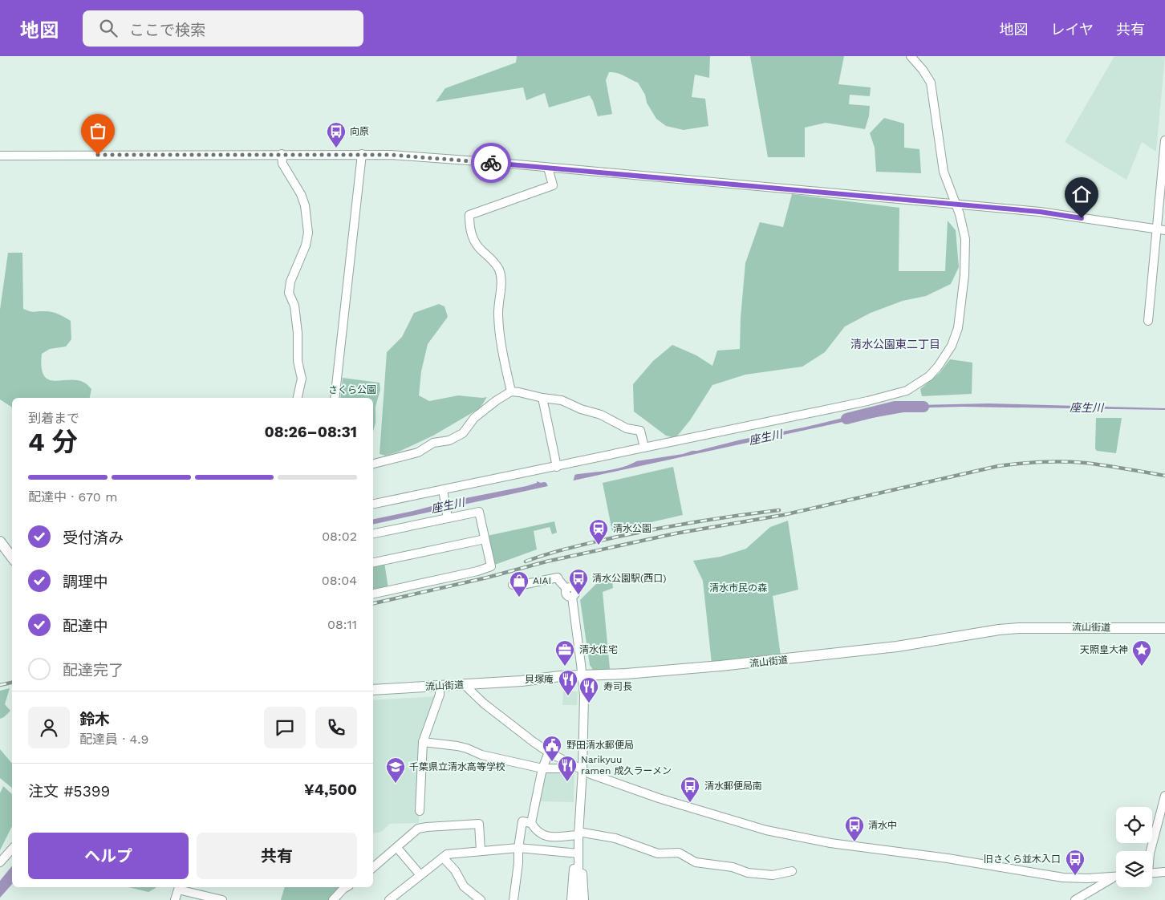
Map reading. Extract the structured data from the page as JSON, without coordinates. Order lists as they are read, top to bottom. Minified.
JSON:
{"streets":{"main road":["流山街道"]},"districts":["清水公園東二丁目"],"water":["座生川"],"parks":["さくら公園","清水市民の森"],"places":{"bus stop":["向原","清水公園駅(西口)","清水郵便局南","清水中","旧さくら並木入口"],"station":["清水公園"],"shop":["AIAI"],"office":["清水住宅"],"place":["天照皇大神"],"restaurant":["貝塚庵","寿司長","Narikyuu ramen 成久ラーメン"],"public building":["野田清水郵便局"],"school or university":["千葉県立清水高等学校"]},"page":{"header":"地図","search":"ここで検索","nav":["地図","レイヤ","共有"],"heading":["4 分","到着まで","08:26–08:31"],"panel":["鈴木","配達員 · 4.9","注文 #5399","¥4,500"],"bar":"配達中 · 670 m","list":[["受付済み","08:02"],["調理中","08:04"],["配達中","08:11"],"配達完了"],"buttons":["ヘルプ","共有"]}}
